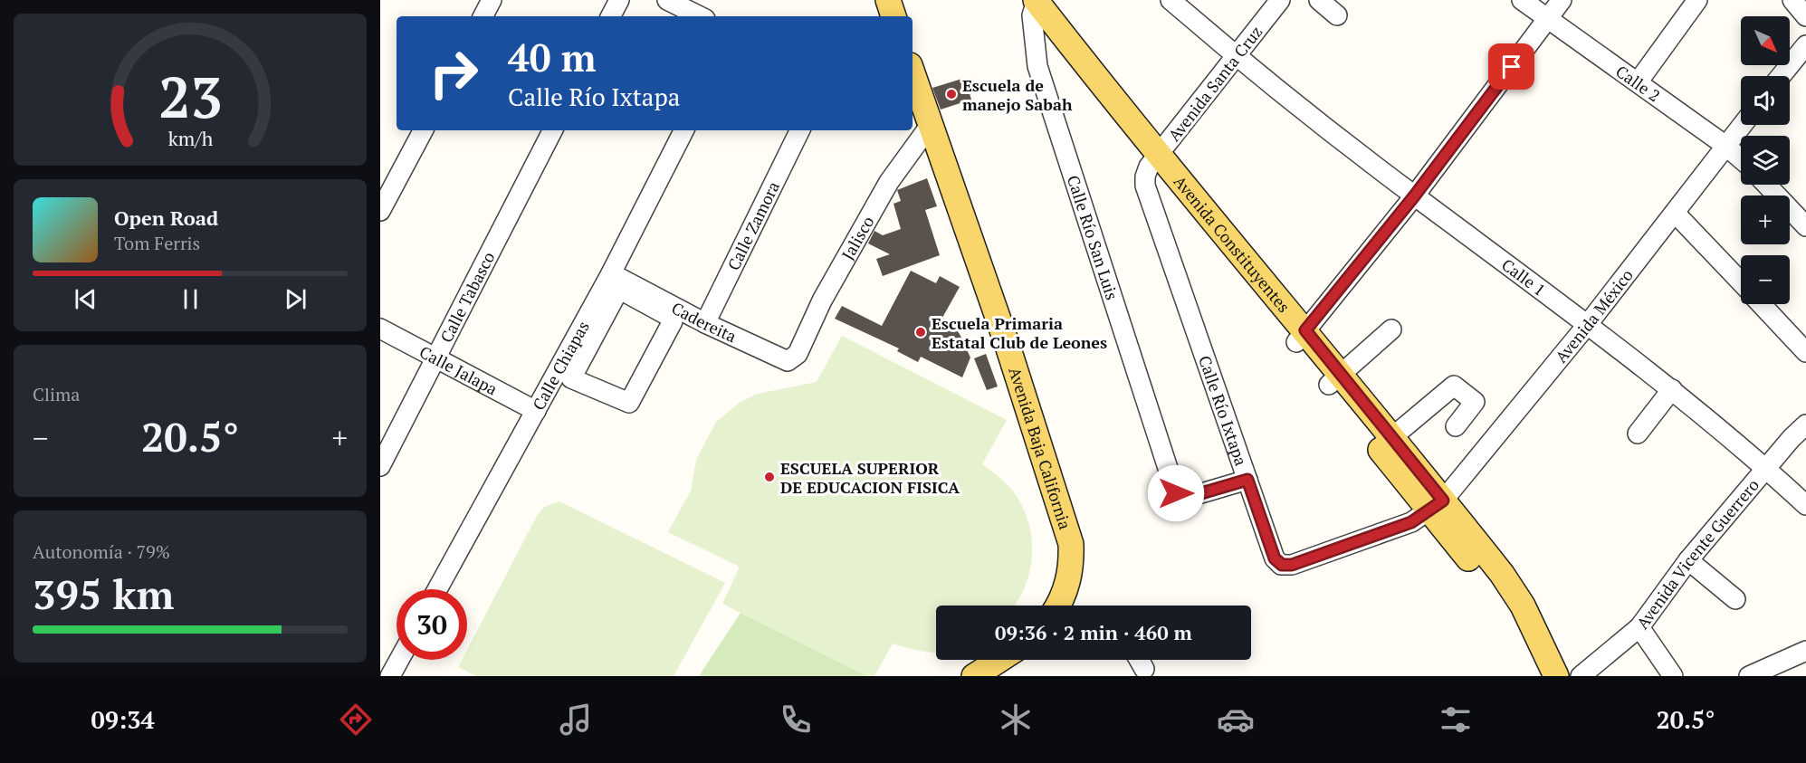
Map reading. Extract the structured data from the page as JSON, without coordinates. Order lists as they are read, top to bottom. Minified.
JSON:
{"streets":{"main road":["Avenida Constituyentes","Avenida Baja California"],"street":["Calle 2","Avenida Santa Cruz","Calle Zamora","Jalisco","Calle Río San Luis","Calle 1","Calle Tabasco","Avenida México","Cadereita","Calle Chiapas","Calle Jalapa","Calle Río Ixtapa","Avenida Vicente Guerrero"]},"crossings":[["Calle 2","Avenida México"],["Avenida Santa Cruz","Avenida Constituyentes"],["Avenida Santa Cruz","Calle 1"],["Avenida Santa Cruz","Calle Río Ixtapa"],["Calle Zamora","Cadereita"],["Jalisco","Cadereita"],["Jalisco","Avenida Baja California"],["Calle Río San Luis","Avenida Constituyentes"],["Calle Río San Luis","Calle Río Ixtapa"],["Avenida Constituyentes","Avenida México"],["Avenida Constituyentes","Calle Río Ixtapa"],["Calle 1","Avenida México"],["Calle 1","Avenida Vicente Guerrero"],["Calle Tabasco","Calle Jalapa"],["Avenida México","Calle Río Ixtapa"],["Cadereita","Calle Chiapas"],["Calle Chiapas","Calle Jalapa"]],"places":["Escuela de manejo Sabah","Escuela Primaria Estatal Club de Leones","ESCUELA SUPERIOR DE EDUCACION FISICA"],"north":"bottom right","page":{"map_buttons":["+","−"],"turn":["40 m","Calle Río Ixtapa"],"song":["Open Road","Tom Ferris"],"tile":["Clima",["Autonomía · 79%","395 km"]],"heat":["−","20.5°","+"],"limit":"30","trip":"09:36 · 2 min · 460 m","tabs":["09:34","20.5°"],"gauge":["23","km/h"]}}
